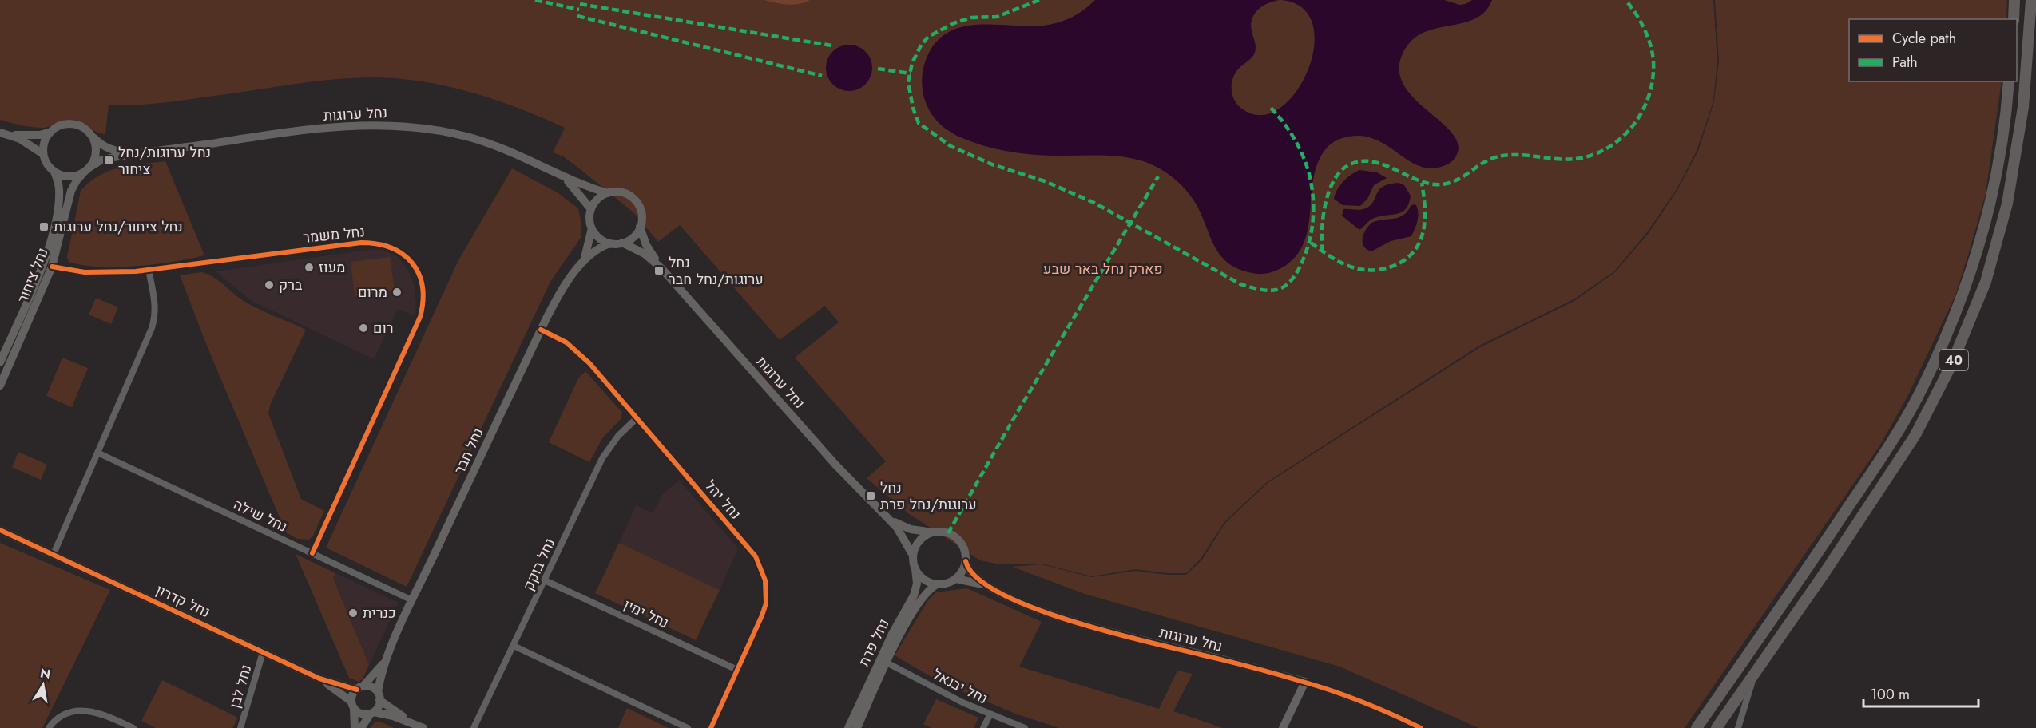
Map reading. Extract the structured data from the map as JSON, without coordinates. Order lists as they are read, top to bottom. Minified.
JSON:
{"streets":{"highway":["40"],"street":["נחל ערוגות","נחל משמר","נחל ציחור","נחל חבר","נחל יהל","נחל שילה","נחל בוקק","נחל קדרון","נחל ימין","נחל פרת","נחל לבן","נחל יבנאל"]},"crossings":[["נחל ערוגות","נחל ציחור"],["נחל ערוגות","נחל חבר"],["נחל ערוגות","נחל פרת"],["נחל משמר","נחל ציחור"],["נחל משמר","נחל שילה"],["נחל חבר","נחל יהל"],["נחל חבר","נחל שילה"],["נחל חבר","נחל קדרון"],["נחל יהל","נחל בוקק"],["נחל יהל","נחל ימין"],["נחל בוקק","נחל ימין"],["נחל קדרון","נחל לבן"],["נחל פרת","נחל יבנאל"]],"parks":["פארק נחל באר שבע"],"places":{"transit":["נחל ערוגות/נחל ציחור","נחל ציחור/נחל ערוגות","נחל ערוגות/נחל חבר","נחל ערוגות/נחל פרת"],"other":["מעוז","ברק","מרום","רום","כנרית"]},"legend":["Cycle path","Path"],"scale_bar":"100 m","north":"top"}
